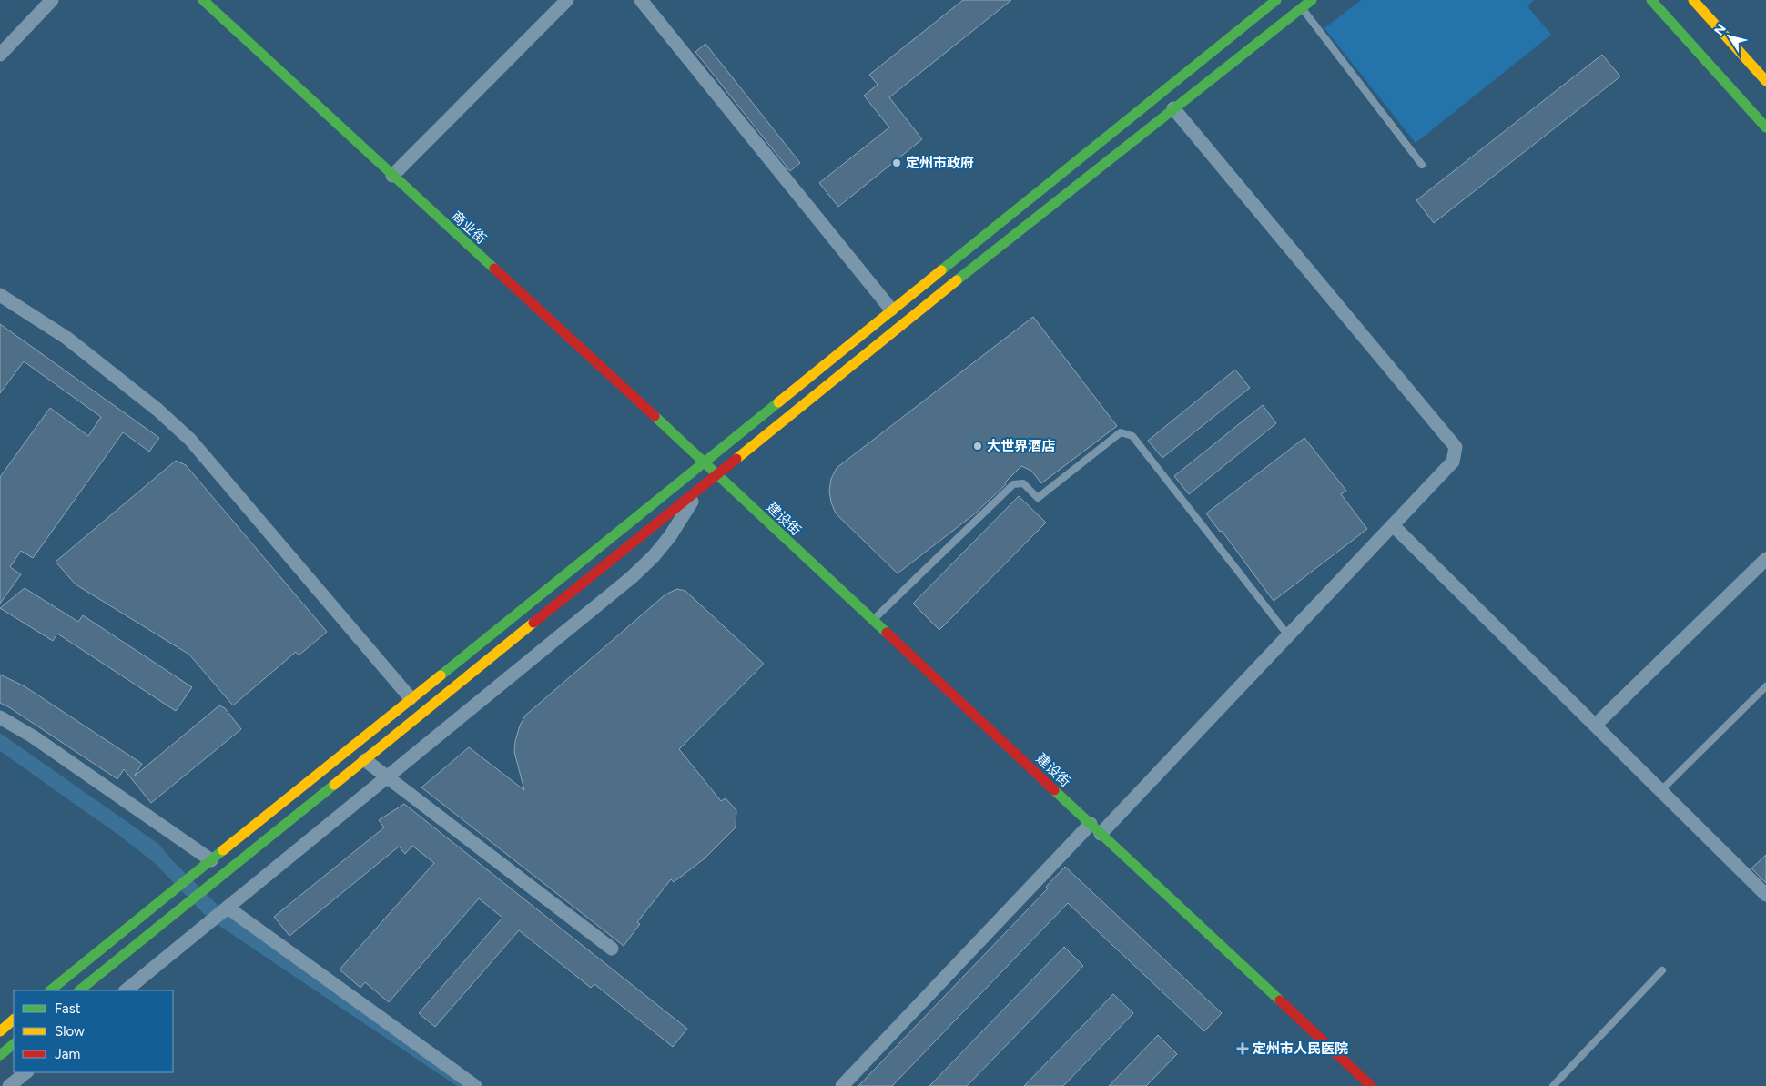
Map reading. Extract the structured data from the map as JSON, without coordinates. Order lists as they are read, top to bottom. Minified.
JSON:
{"streets":{"main road":["商业街","建设街"]},"crossings":[["商业街","建设街"]],"places":{"other":["定州市政府","大世界酒店"],"health":["定州市人民医院"]},"legend":["Fast","Slow","Jam"],"north":"top left"}
